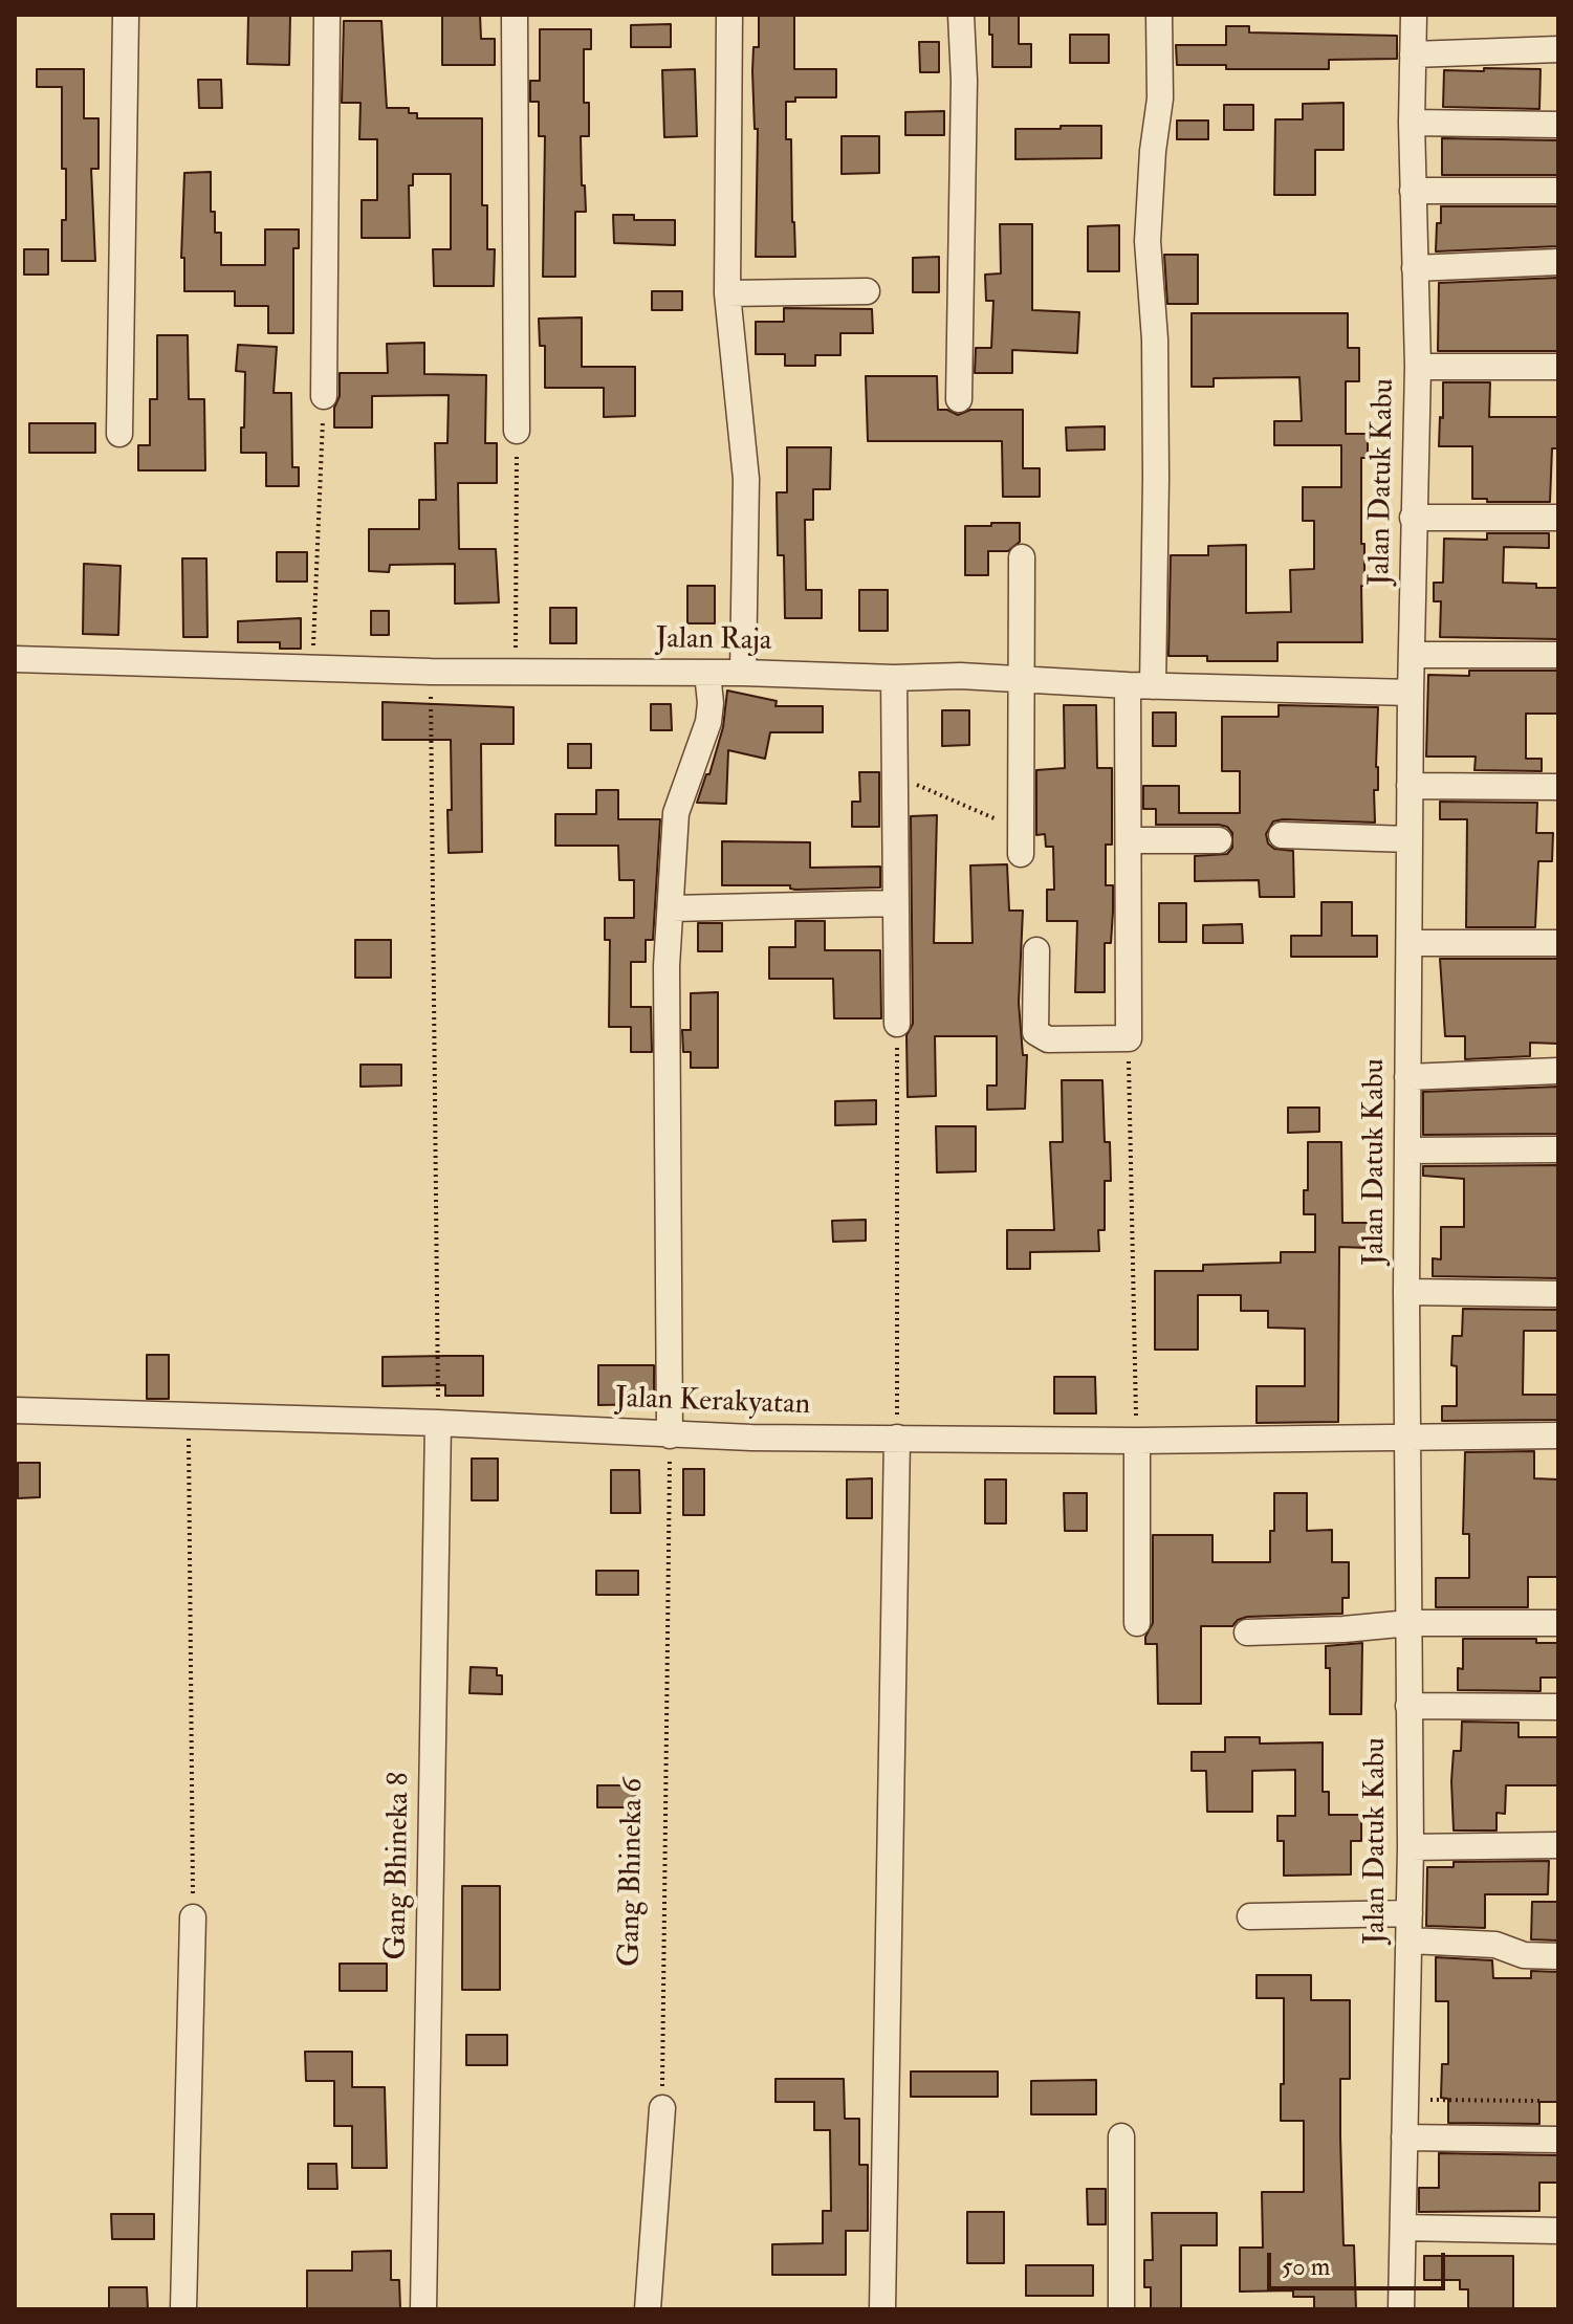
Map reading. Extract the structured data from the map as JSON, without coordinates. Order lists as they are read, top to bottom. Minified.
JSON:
{"streets":{"street":["Jalan Datuk Kabu","Jalan Raja","Jalan Kerakyatan","Gang Bhineka 8"],"path":["Gang Bhineka 6"]},"crossings":[["Jalan Datuk Kabu","Jalan Raja"],["Jalan Datuk Kabu","Jalan Kerakyatan"],["Jalan Kerakyatan","Gang Bhineka 8"],["Jalan Kerakyatan","Gang Bhineka 6"]],"scale_bar":"50 m"}
